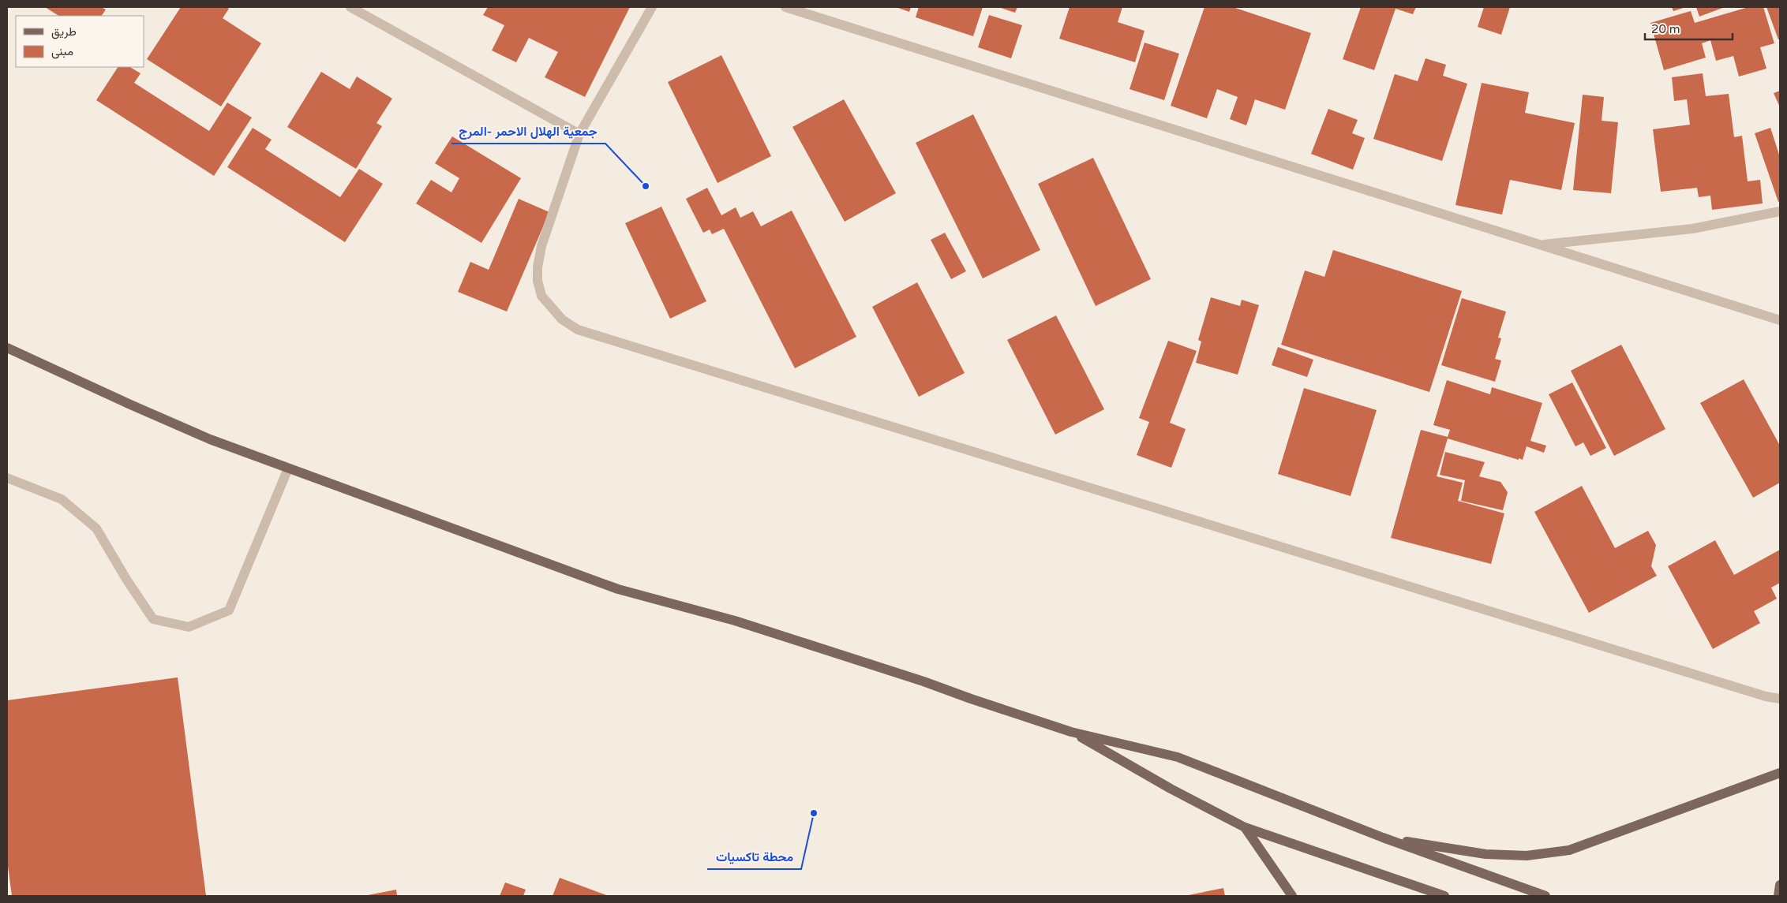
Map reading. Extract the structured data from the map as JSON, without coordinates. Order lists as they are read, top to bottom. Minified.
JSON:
{"places":["جمعية الهلال الاحمر -المرج","محطة تاكسيات"],"legend":["طريق","مبنى"],"scale_bar":"20 m"}
